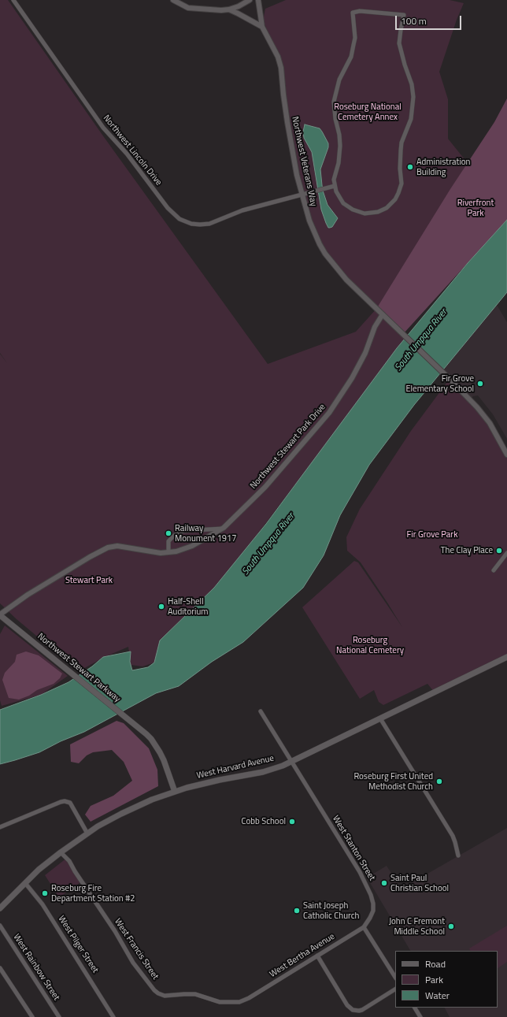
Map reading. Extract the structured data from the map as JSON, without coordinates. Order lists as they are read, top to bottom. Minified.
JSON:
{"streets":{"main road":["Northwest Stewart Parkway","West Harvard Avenue"],"street":["Northwest Lincoln Drive","Northwest Veterans Way","Northwest Stewart Park Drive","West Stanton Street","West Pilger Street","West Francis Street","West Bertha Avenue","West Rainbow Street"]},"crossings":[["Northwest Lincoln Drive","Northwest Veterans Way"],["Northwest Veterans Way","Northwest Stewart Park Drive"],["Northwest Stewart Park Drive","Northwest Stewart Parkway"],["Northwest Stewart Parkway","West Harvard Avenue"],["West Harvard Avenue","West Stanton Street"],["West Harvard Avenue","West Pilger Street"],["West Harvard Avenue","West Francis Street"],["West Stanton Street","West Bertha Avenue"],["West Francis Street","West Bertha Avenue"]],"water":["South Umpqua River"],"parks":["Roseburg National Cemetery Annex","Riverfront Park","Fir Grove Park","Stewart Park","Roseburg National Cemetery"],"places":["Administration Building","Fir Grove Elementary School","Railway Monument 1917","The Clay Place","Half-Shell Auditorium","Roseburg First United Methodist Church","Cobb School","Saint Paul Christian School","Roseburg Fire Department Station #2","Saint Joseph Catholic Church","John C Fremont Middle School"],"legend":["Road","Park","Water"],"scale_bar":"100 m"}
